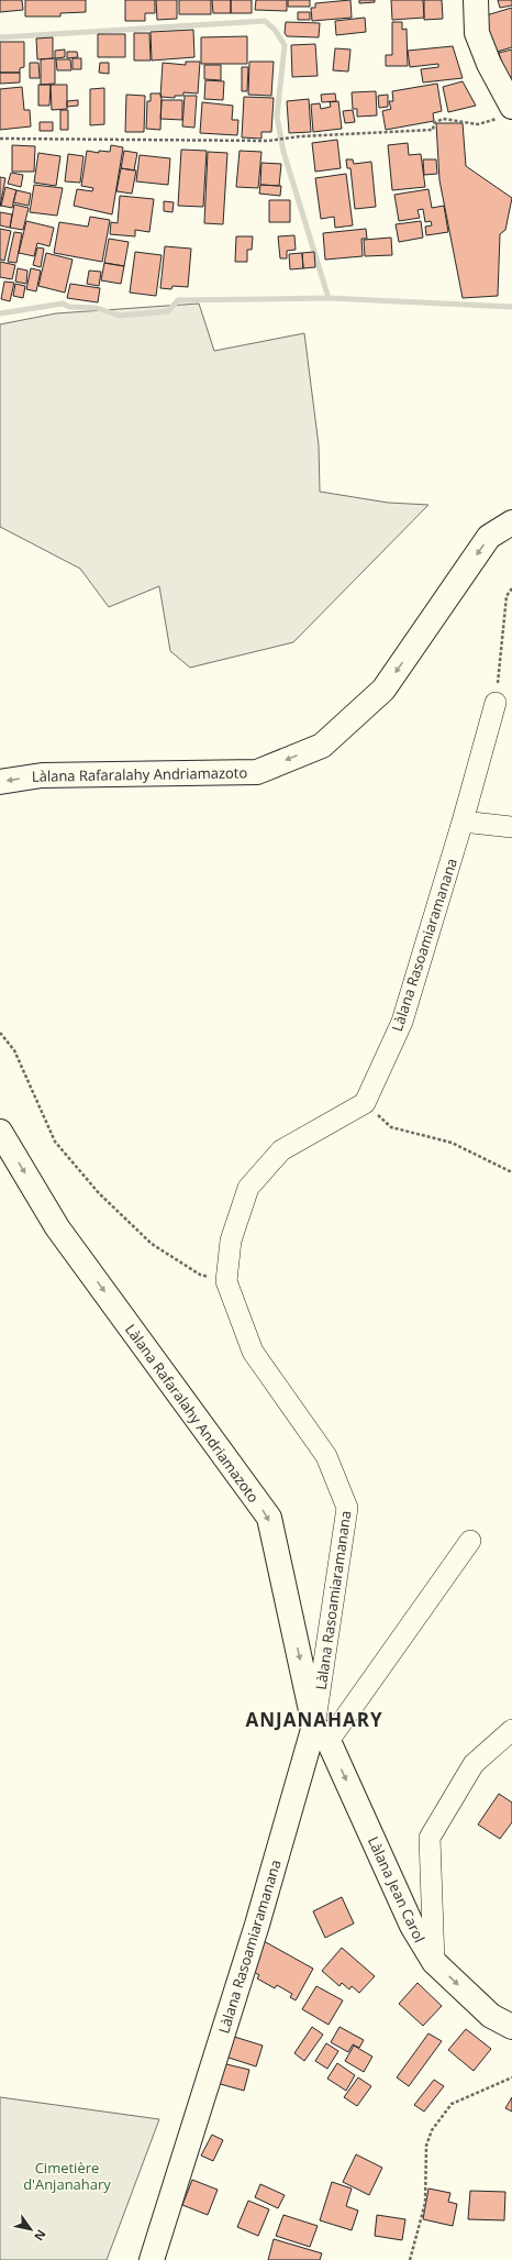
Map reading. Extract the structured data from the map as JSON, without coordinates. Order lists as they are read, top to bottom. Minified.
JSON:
{"streets":{"main road":["Làlana Rafaralahy Andriamazoto","Làlana Rasoamiaramanana","Làlana Jean Carol"]},"crossings":[["Làlana Rafaralahy Andriamazoto","Làlana Rasoamiaramanana"],["Làlana Rafaralahy Andriamazoto","Làlana Jean Carol"],["Làlana Rasoamiaramanana","Làlana Jean Carol"]],"one_way":["Làlana Jean Carol"],"districts":["ANJANAHARY"],"parks":["Cimetière d'Anjanahary"],"north":"bottom right"}
